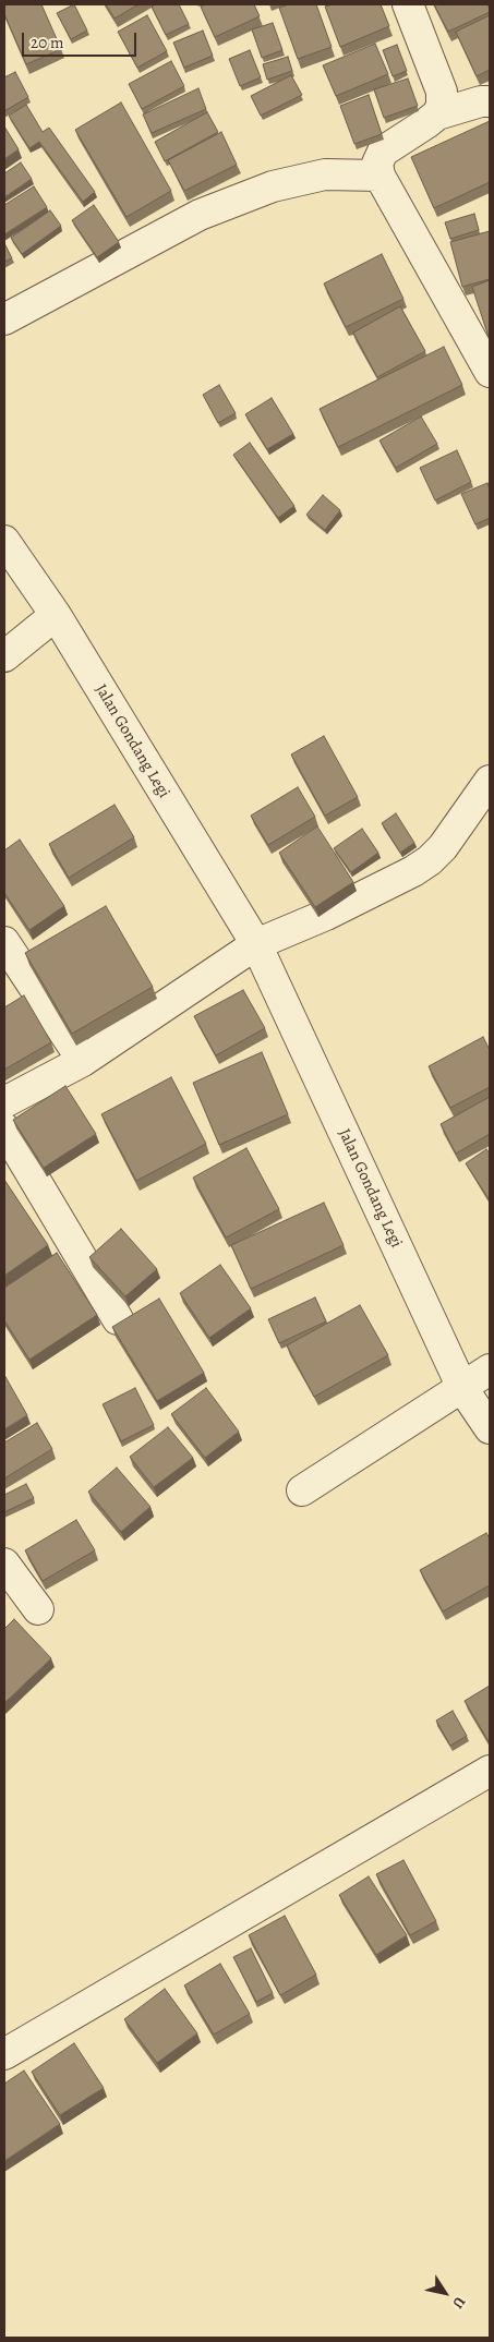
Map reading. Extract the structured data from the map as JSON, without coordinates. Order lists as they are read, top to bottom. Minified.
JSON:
{"streets":{"street":["Jalan Gondang Legi"]},"scale_bar":"20 m","north":"bottom right"}
